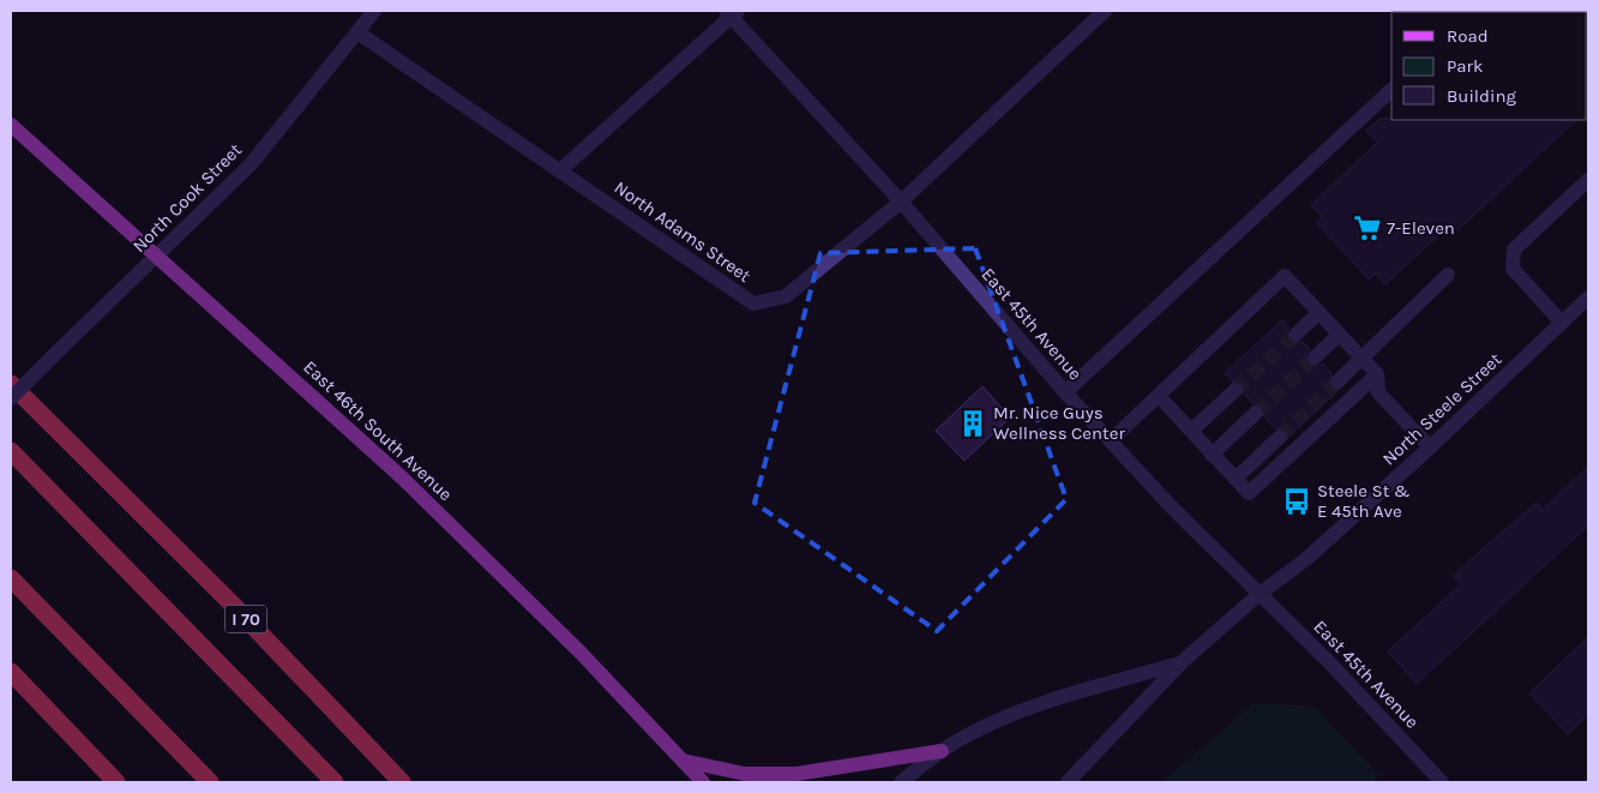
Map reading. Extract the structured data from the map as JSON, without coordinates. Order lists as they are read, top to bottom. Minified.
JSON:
{"streets":{"highway":["I 70"],"main road":["East 46th South Avenue"],"street":["North Cook Street","North Adams Street","East 45th Avenue","North Steele Street"]},"crossings":[["North Cook Street","North Adams Street"],["North Cook Street","East 46th South Avenue"],["North Adams Street","East 45th Avenue"],["East 45th Avenue","North Steele Street"]],"places":{"supermarket":["7-Eleven"],"building":["Mr. Nice Guys Wellness Center"],"bus stop":["Steele St & E 45th Ave"]},"legend":["Road","Park","Building"]}
